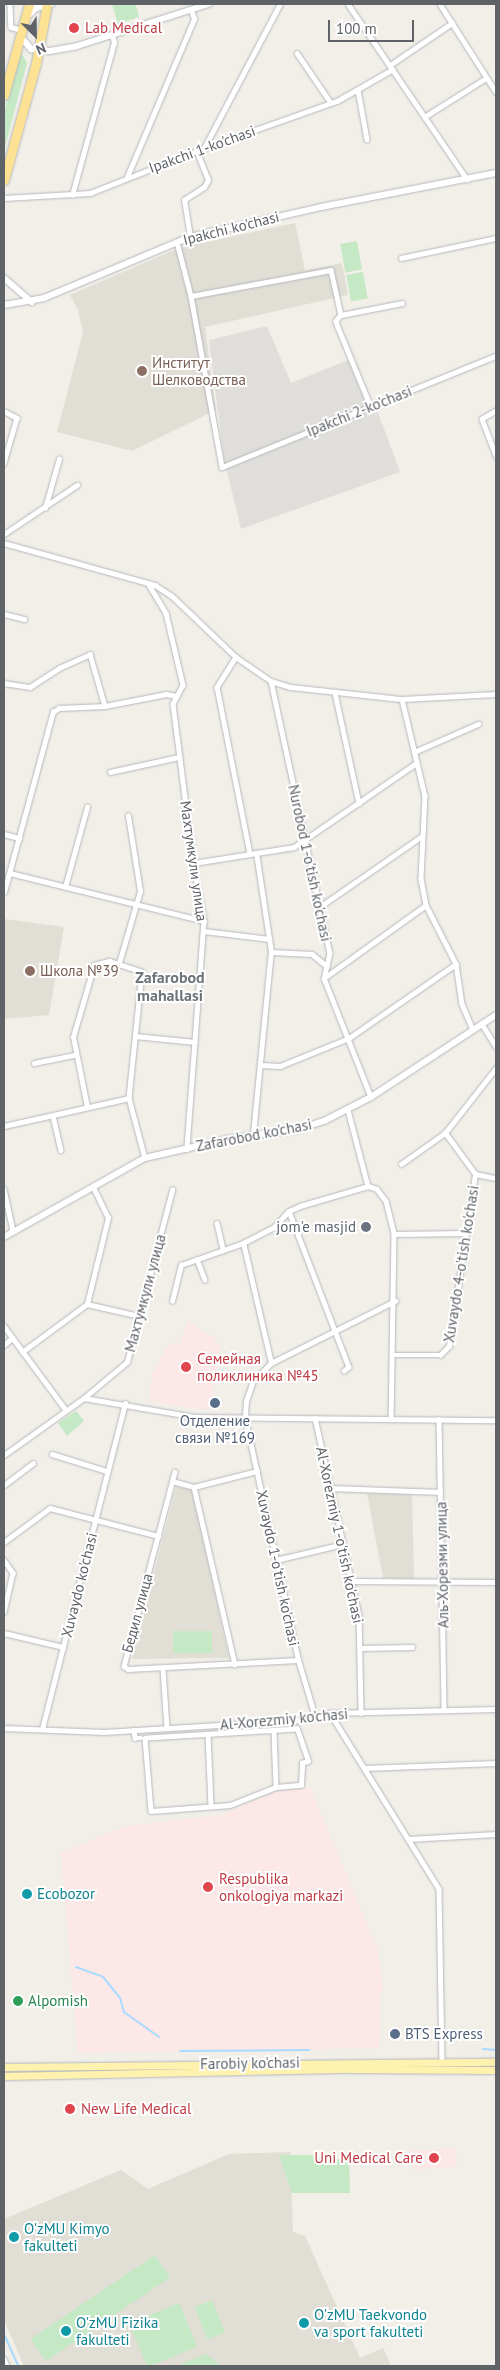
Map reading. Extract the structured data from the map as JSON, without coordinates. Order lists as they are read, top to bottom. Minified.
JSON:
{"streets":{"main road":["Ipakchi ko'chasi","Zafarobod ko'chasi","Farobiy ko'chasi"],"street":["Ipakchi 1-ko'chasi","Ipakchi 2-ko'chasi","Махтумкули улица","Nurobod 1-o'tish ko'chasi","Xuvaydo 4-o'tish ko'chasi","Al-Xorezmiy 1-o'tish ko'chasi","Аль-Хорезми улица","Xuvaydo 1-o'tish ko'chasi","Xuvaydo ko'chasi","Бедил улица","Al-Xorezmiy ko'chasi"]},"crossings":[["Махтумкули улица","Zafarobod ko'chasi"],["Al-Xorezmiy 1-o'tish ko'chasi","Al-Xorezmiy ko'chasi"],["Аль-Хорезми улица","Al-Xorezmiy ko'chasi"],["Xuvaydo 1-o'tish ko'chasi","Бедил улица"],["Xuvaydo 1-o'tish ko'chasi","Al-Xorezmiy ko'chasi"],["Xuvaydo ko'chasi","Al-Xorezmiy ko'chasi"]],"districts":["Zafarobod mahallasi"],"places":["Lab Medical","Институт Шелководства","Школа №39","jom'e masjid","Семейная поликлиника №45","Отделение связи №169","Respublika onkologiya markazi","Ecobozor","Alpomish","BTS Express","New Life Medical","Uni Medical Care","O'zMU Kimyo fakulteti","O'zMU Taekvondo va sport fakulteti","O'zMU Fizika fakulteti"],"scale_bar":"100 m","north":"bottom right"}
